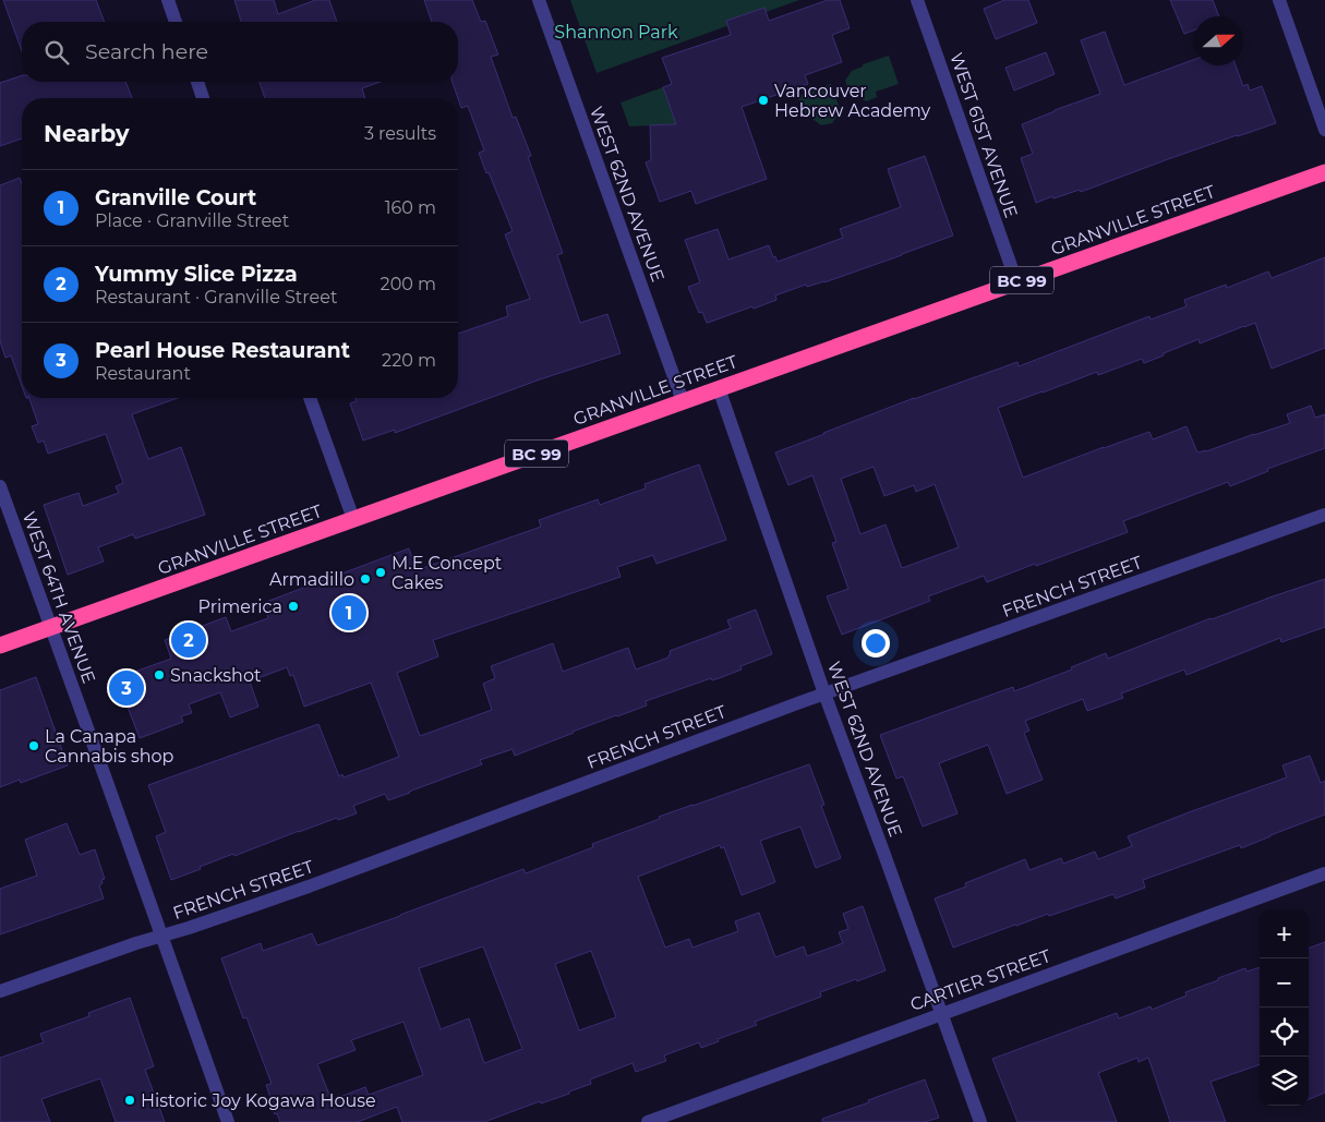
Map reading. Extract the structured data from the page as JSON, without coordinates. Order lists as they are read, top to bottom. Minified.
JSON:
{"streets":{"highway":["GRANVILLE STREET","BC 99"],"street":["WEST 61ST AVENUE","WEST 62ND AVENUE","FRENCH STREET","WEST 64TH AVENUE","CARTIER STREET"]},"crossings":[["WEST 61ST AVENUE","GRANVILLE STREET"],["WEST 62ND AVENUE","GRANVILLE STREET"],["WEST 62ND AVENUE","FRENCH STREET"],["WEST 62ND AVENUE","CARTIER STREET"],["GRANVILLE STREET","WEST 64TH AVENUE"],["FRENCH STREET","WEST 64TH AVENUE"]],"parks":["Shannon Park"],"places":["Vancouver Hebrew Academy","M.E Concept Cakes","Armadillo","Primerica","Snackshot","La Canapa Cannabis shop","Historic Joy Kogawa House"],"north":"right","page":{"search":"Search here","heading":["Nearby","3 results"],"list":[{"mark":"1","name":"Granville Court","note":"Place · Granville Street","value":"160 m"},{"mark":"2","name":"Yummy Slice Pizza","note":"Restaurant · Granville Street","value":"200 m"},{"mark":"3","name":"Pearl House Restaurant","note":"Restaurant","value":"220 m"}],"pins":["1","2","3"],"map_buttons":["+","−"]}}
